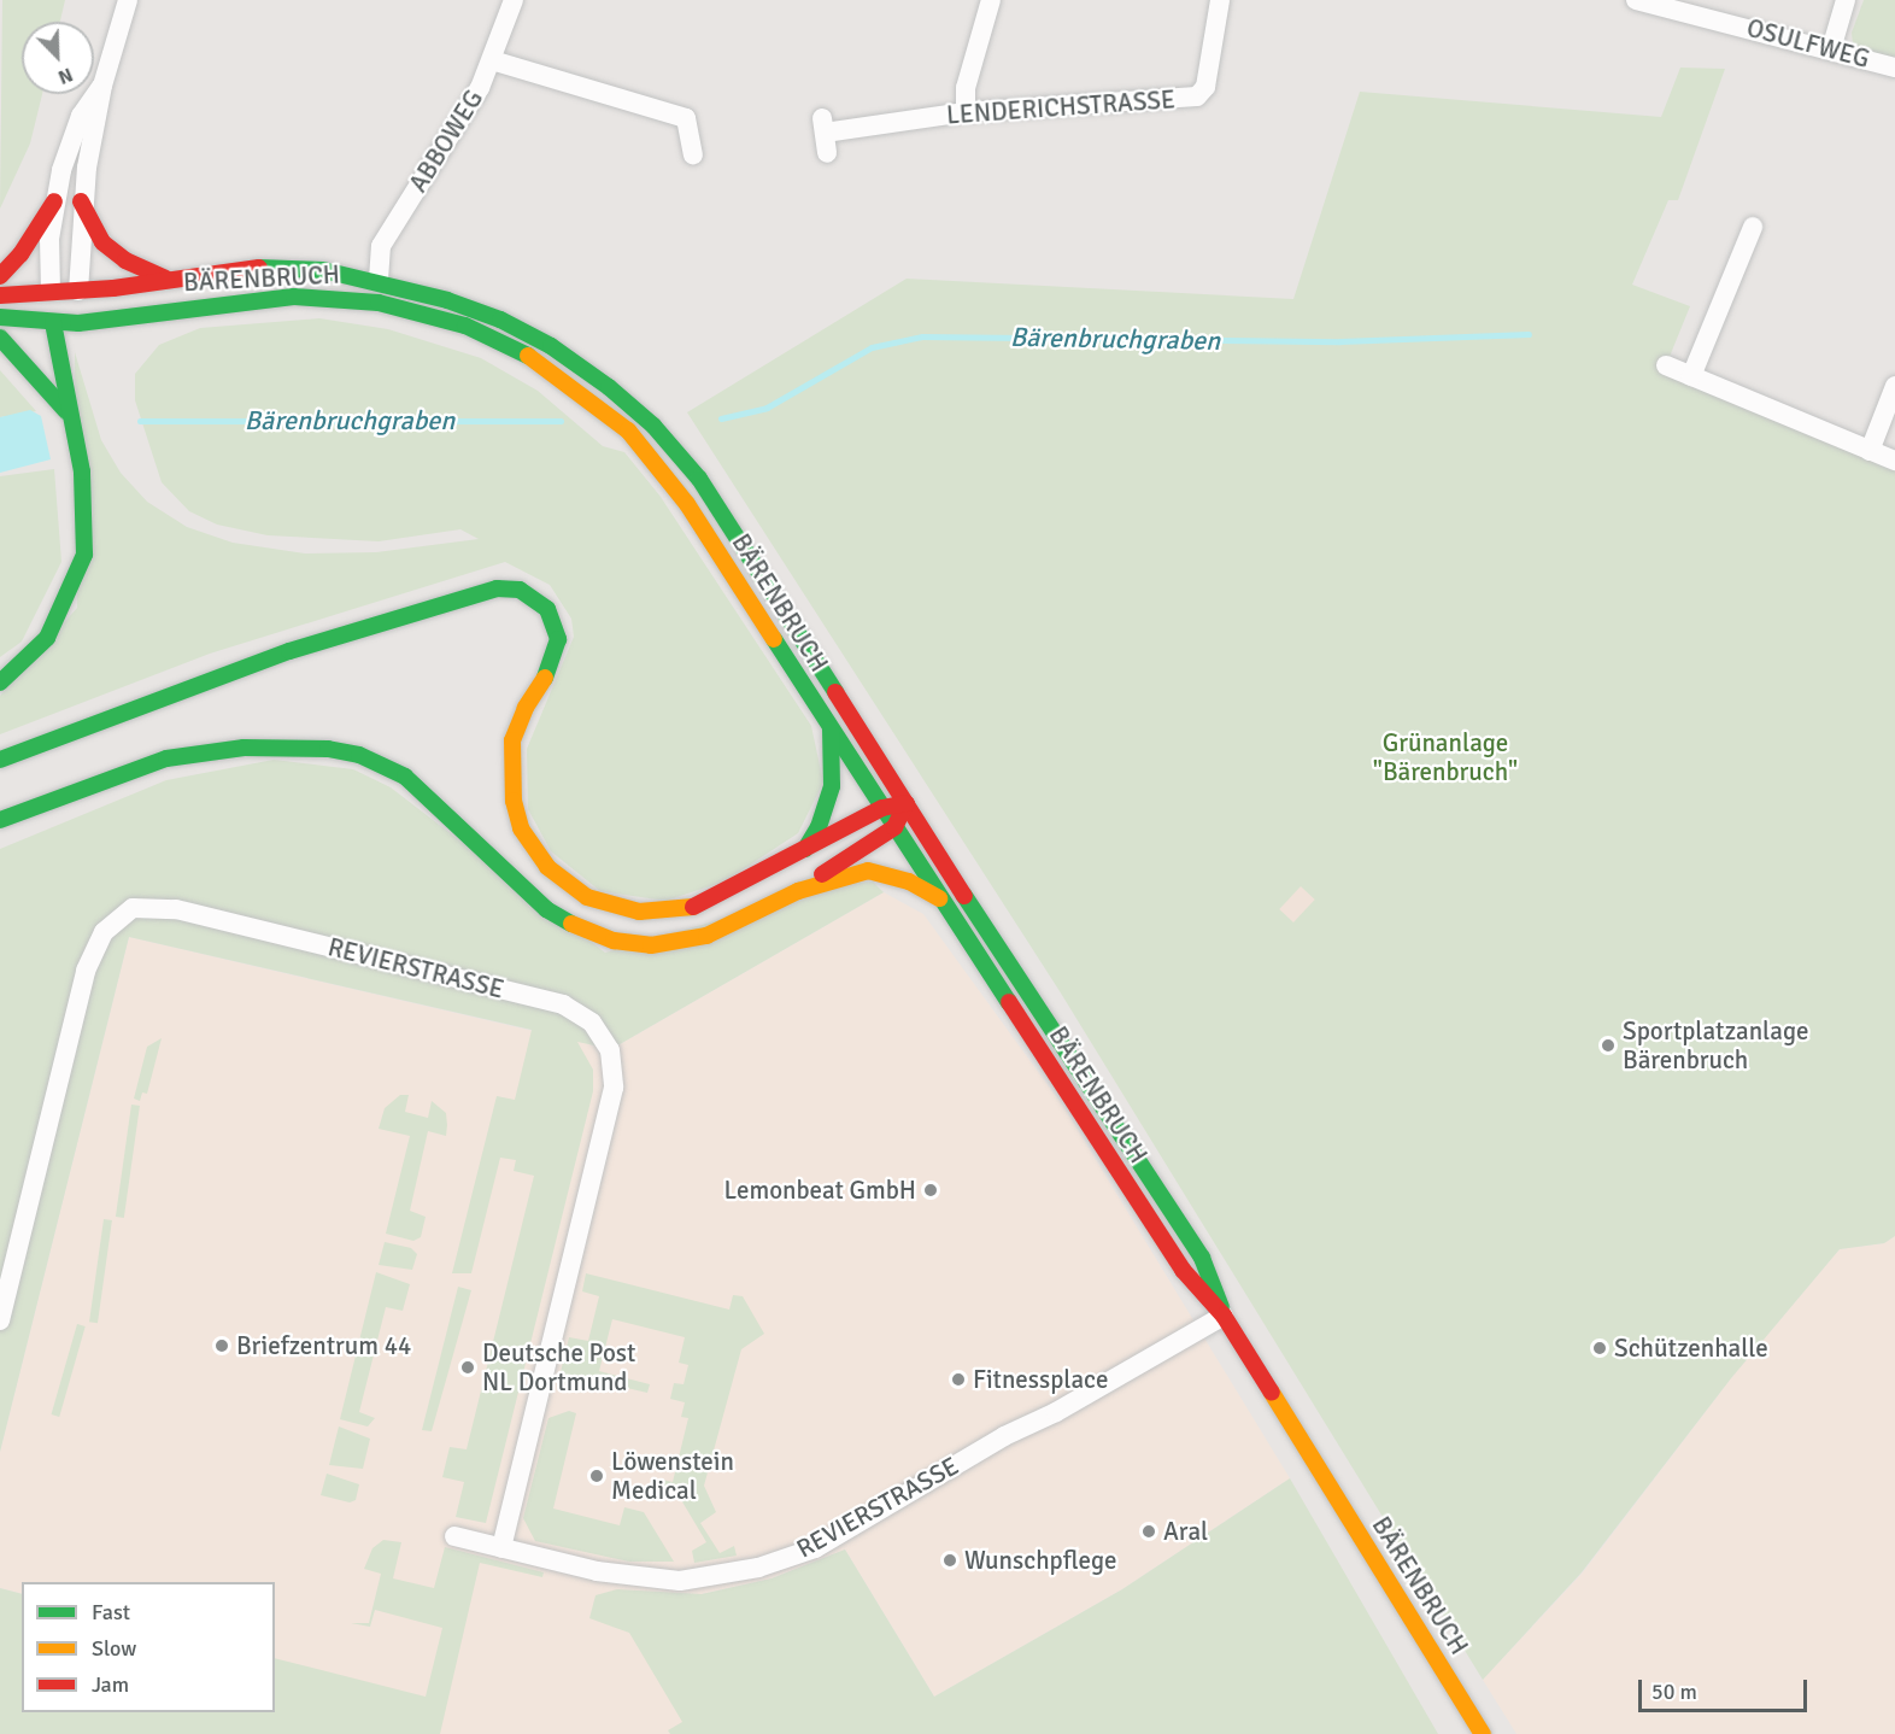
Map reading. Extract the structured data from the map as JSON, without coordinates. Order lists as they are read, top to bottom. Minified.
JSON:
{"streets":{"main road":["BÄRENBRUCH"],"street":["OSULFWEG","LENDERICHSTRASSE","ABBOWEG","REVIERSTRASSE"]},"crossings":[["ABBOWEG","BÄRENBRUCH"],["BÄRENBRUCH","REVIERSTRASSE"]],"water":["Bärenbruchgraben"],"parks":["Grünanlage \"Bärenbruch\""],"places":["Sportplatzanlage Bärenbruch","Lemonbeat GmbH","Briefzentrum 44","Schützenhalle","Deutsche Post NL Dortmund","Fitnessplace","Löwenstein Medical","Aral","Wunschpflege"],"legend":["Fast","Slow","Jam"],"scale_bar":"50 m","north":"bottom right"}
